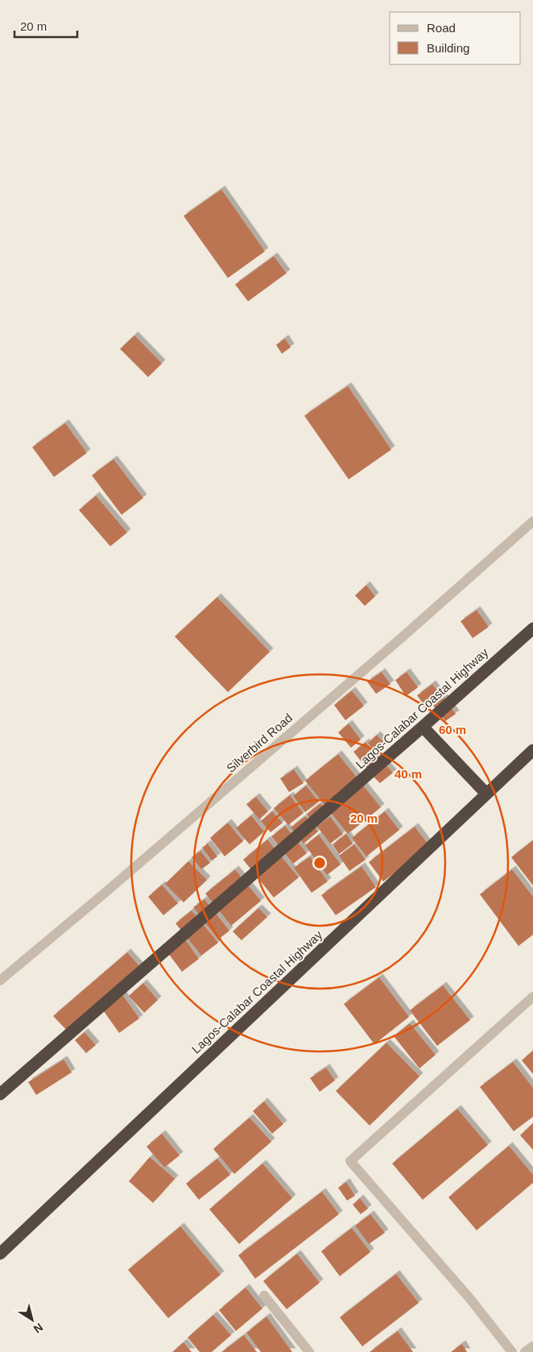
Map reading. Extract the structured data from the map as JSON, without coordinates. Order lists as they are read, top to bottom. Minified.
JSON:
{"streets":{"highway":["Lagos-Calabar Coastal Highway"],"street":["Silverbird Road"]},"legend":["Road","Building"],"scale_bar":"20 m","north":"bottom right","rings":["60 m","40 m","20 m"]}
